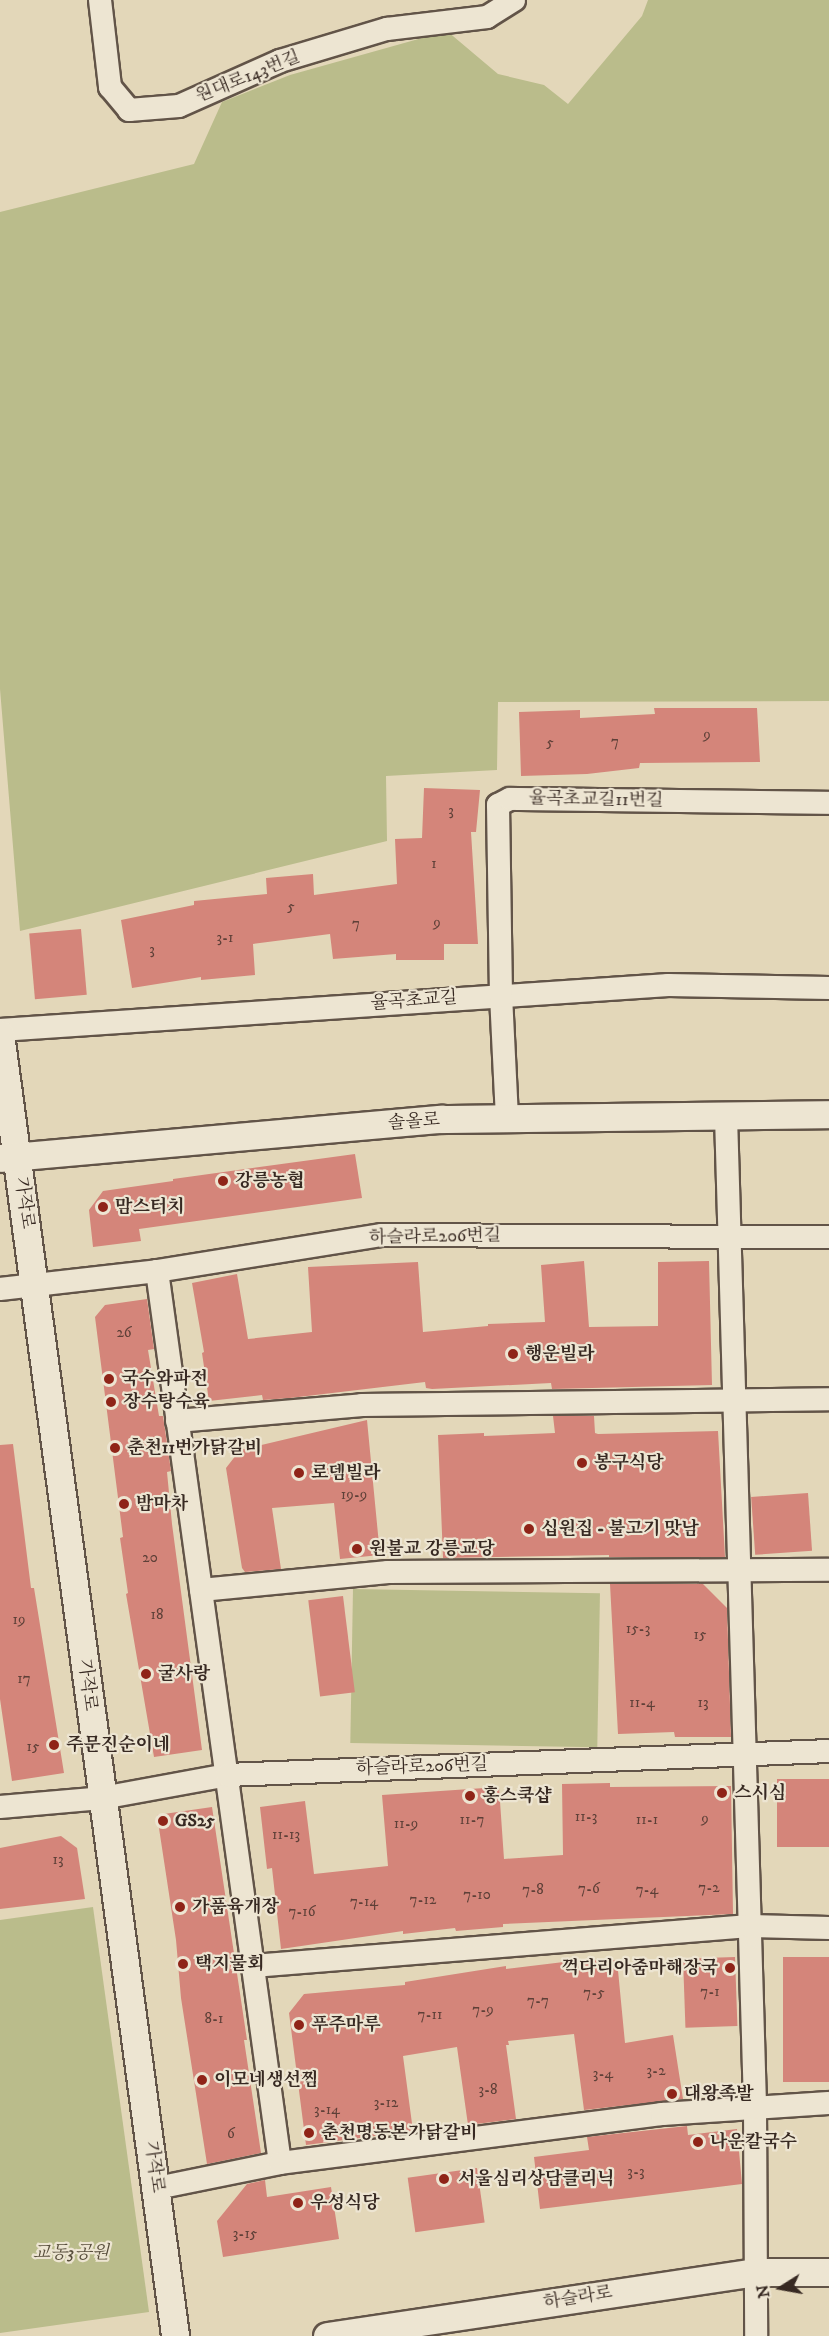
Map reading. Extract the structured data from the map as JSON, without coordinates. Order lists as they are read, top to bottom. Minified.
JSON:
{"streets":{"street":["원대로143번길","율곡초교길11번길","율곡초교길","솔올로","가작로","하슬라로206번길","하슬라로"]},"crossings":[["율곡초교길11번길","율곡초교길"],["율곡초교길11번길","솔올로"],["율곡초교길","가작로"],["솔올로","가작로"],["가작로","하슬라로206번길"]],"parks":["교동3공원"],"places":["강릉농협","맘스터치","행운빌라","국수와파전","장수탕수육","춘천11번가닭갈비","봉구식당","로뎀빌라","밤마차","십원집 - 불고기 맛남","원불교 강릉교당","굴사랑","주문진순이네","스시심","홍스쿡샵","GS25","가품육개장","택지물회","꺽다리아줌마해장국","푸주마루","이모네생선찜","대왕족발","춘천명동본가닭갈비","나운칼국수","서울심리상담클리닉","우성식당"],"house_numbers":["9","7","5","3","1","5","9","7","3-1","3","26","19-9","20","18","19","15-3","15","17","11-4","13","15","11-3","9","11-7","11-1","11-9","11-13","13","7-2","7-6","7-8","7-4","7-10","7-12","7-14","7-16","7-1","7-5","7-7","7-9","7-11","8-1","3-2","3-4","3-8","3-12","3-14","6","3-3","3-15"],"north":"left"}
